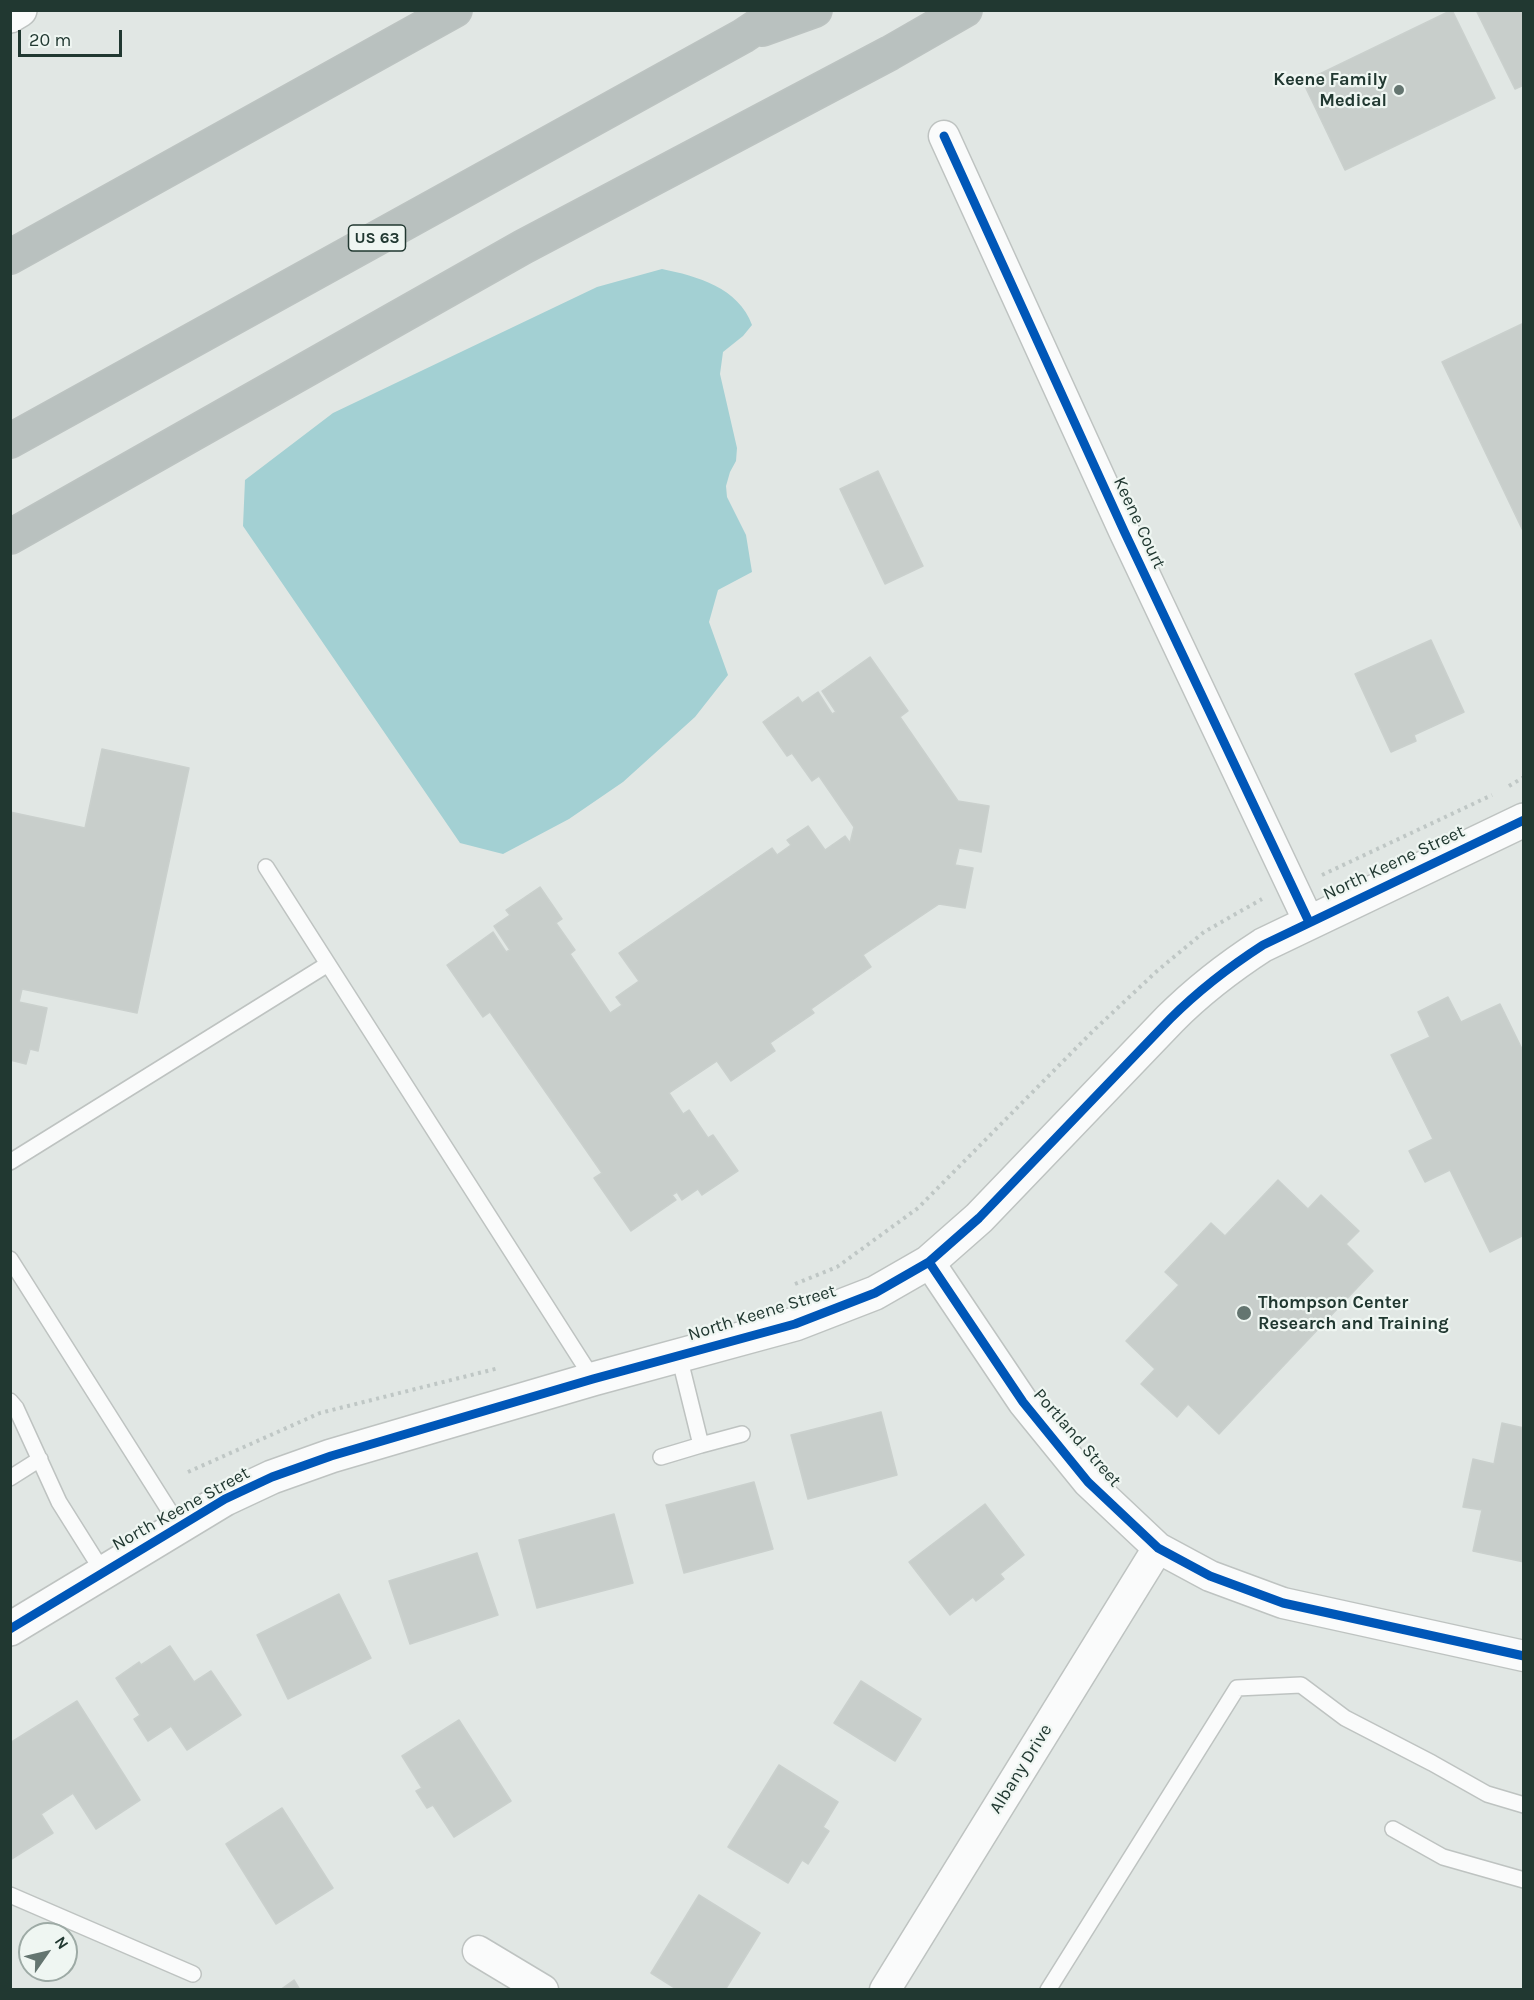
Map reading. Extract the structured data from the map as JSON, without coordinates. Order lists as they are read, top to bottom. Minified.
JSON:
{"streets":{"highway":["US 63"],"street":["Keene Court","North Keene Street","Portland Street","Albany Drive"]},"crossings":[["Keene Court","North Keene Street"],["North Keene Street","Portland Street"],["Portland Street","Albany Drive"]],"places":["Keene Family Medical","Thompson Center Research and Training"],"scale_bar":"20 m","north":"top right"}
